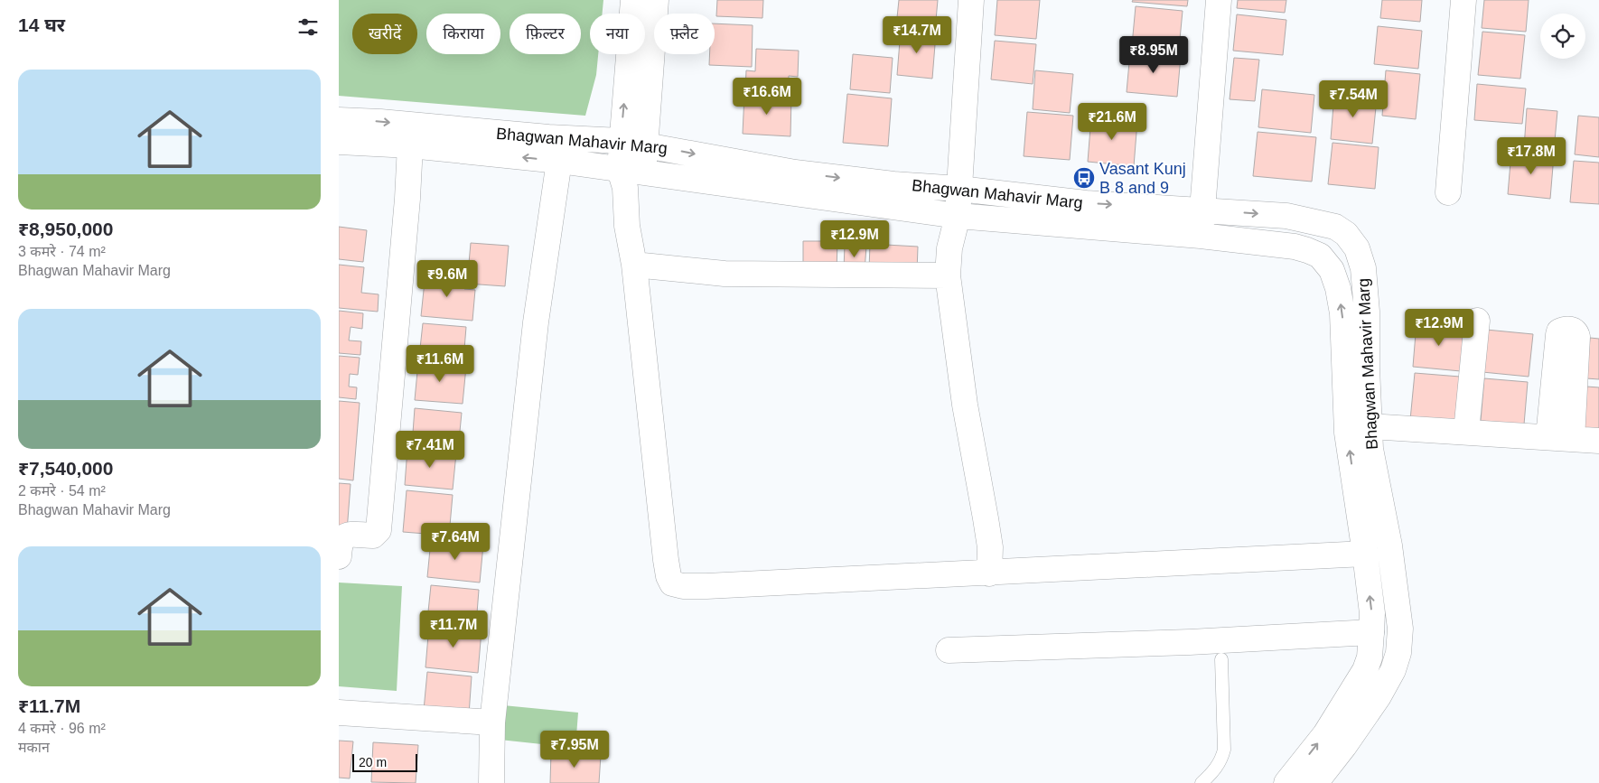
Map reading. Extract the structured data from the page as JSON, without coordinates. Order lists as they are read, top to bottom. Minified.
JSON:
{"streets":{"street":["Bhagwan Mahavir Marg"]},"places":{"bus stop":["Vasant Kunj B 8 and 9"]},"scale_bar":"20 m","page":{"heading":"14 घर","chip":["खरीदें","किराया","फ़िल्टर","नया","फ़्लैट"],"price":["₹14.7M","₹8.95M","₹16.6M","₹7.54M","₹21.6M","₹17.8M","₹12.9M","₹9.6M","₹12.9M","₹11.6M","₹7.41M","₹7.64M","₹11.7M","₹7.95M"],"list":[{"name":"₹8,950,000","note":"3 कमरे · 74 m² · Bhagwan Mahavir Marg"},{"name":"₹7,540,000","note":"2 कमरे · 54 m² · Bhagwan Mahavir Marg"},{"name":"₹11.7M","note":"4 कमरे · 96 m² · मकान"}],"scale":"20 m"}}
